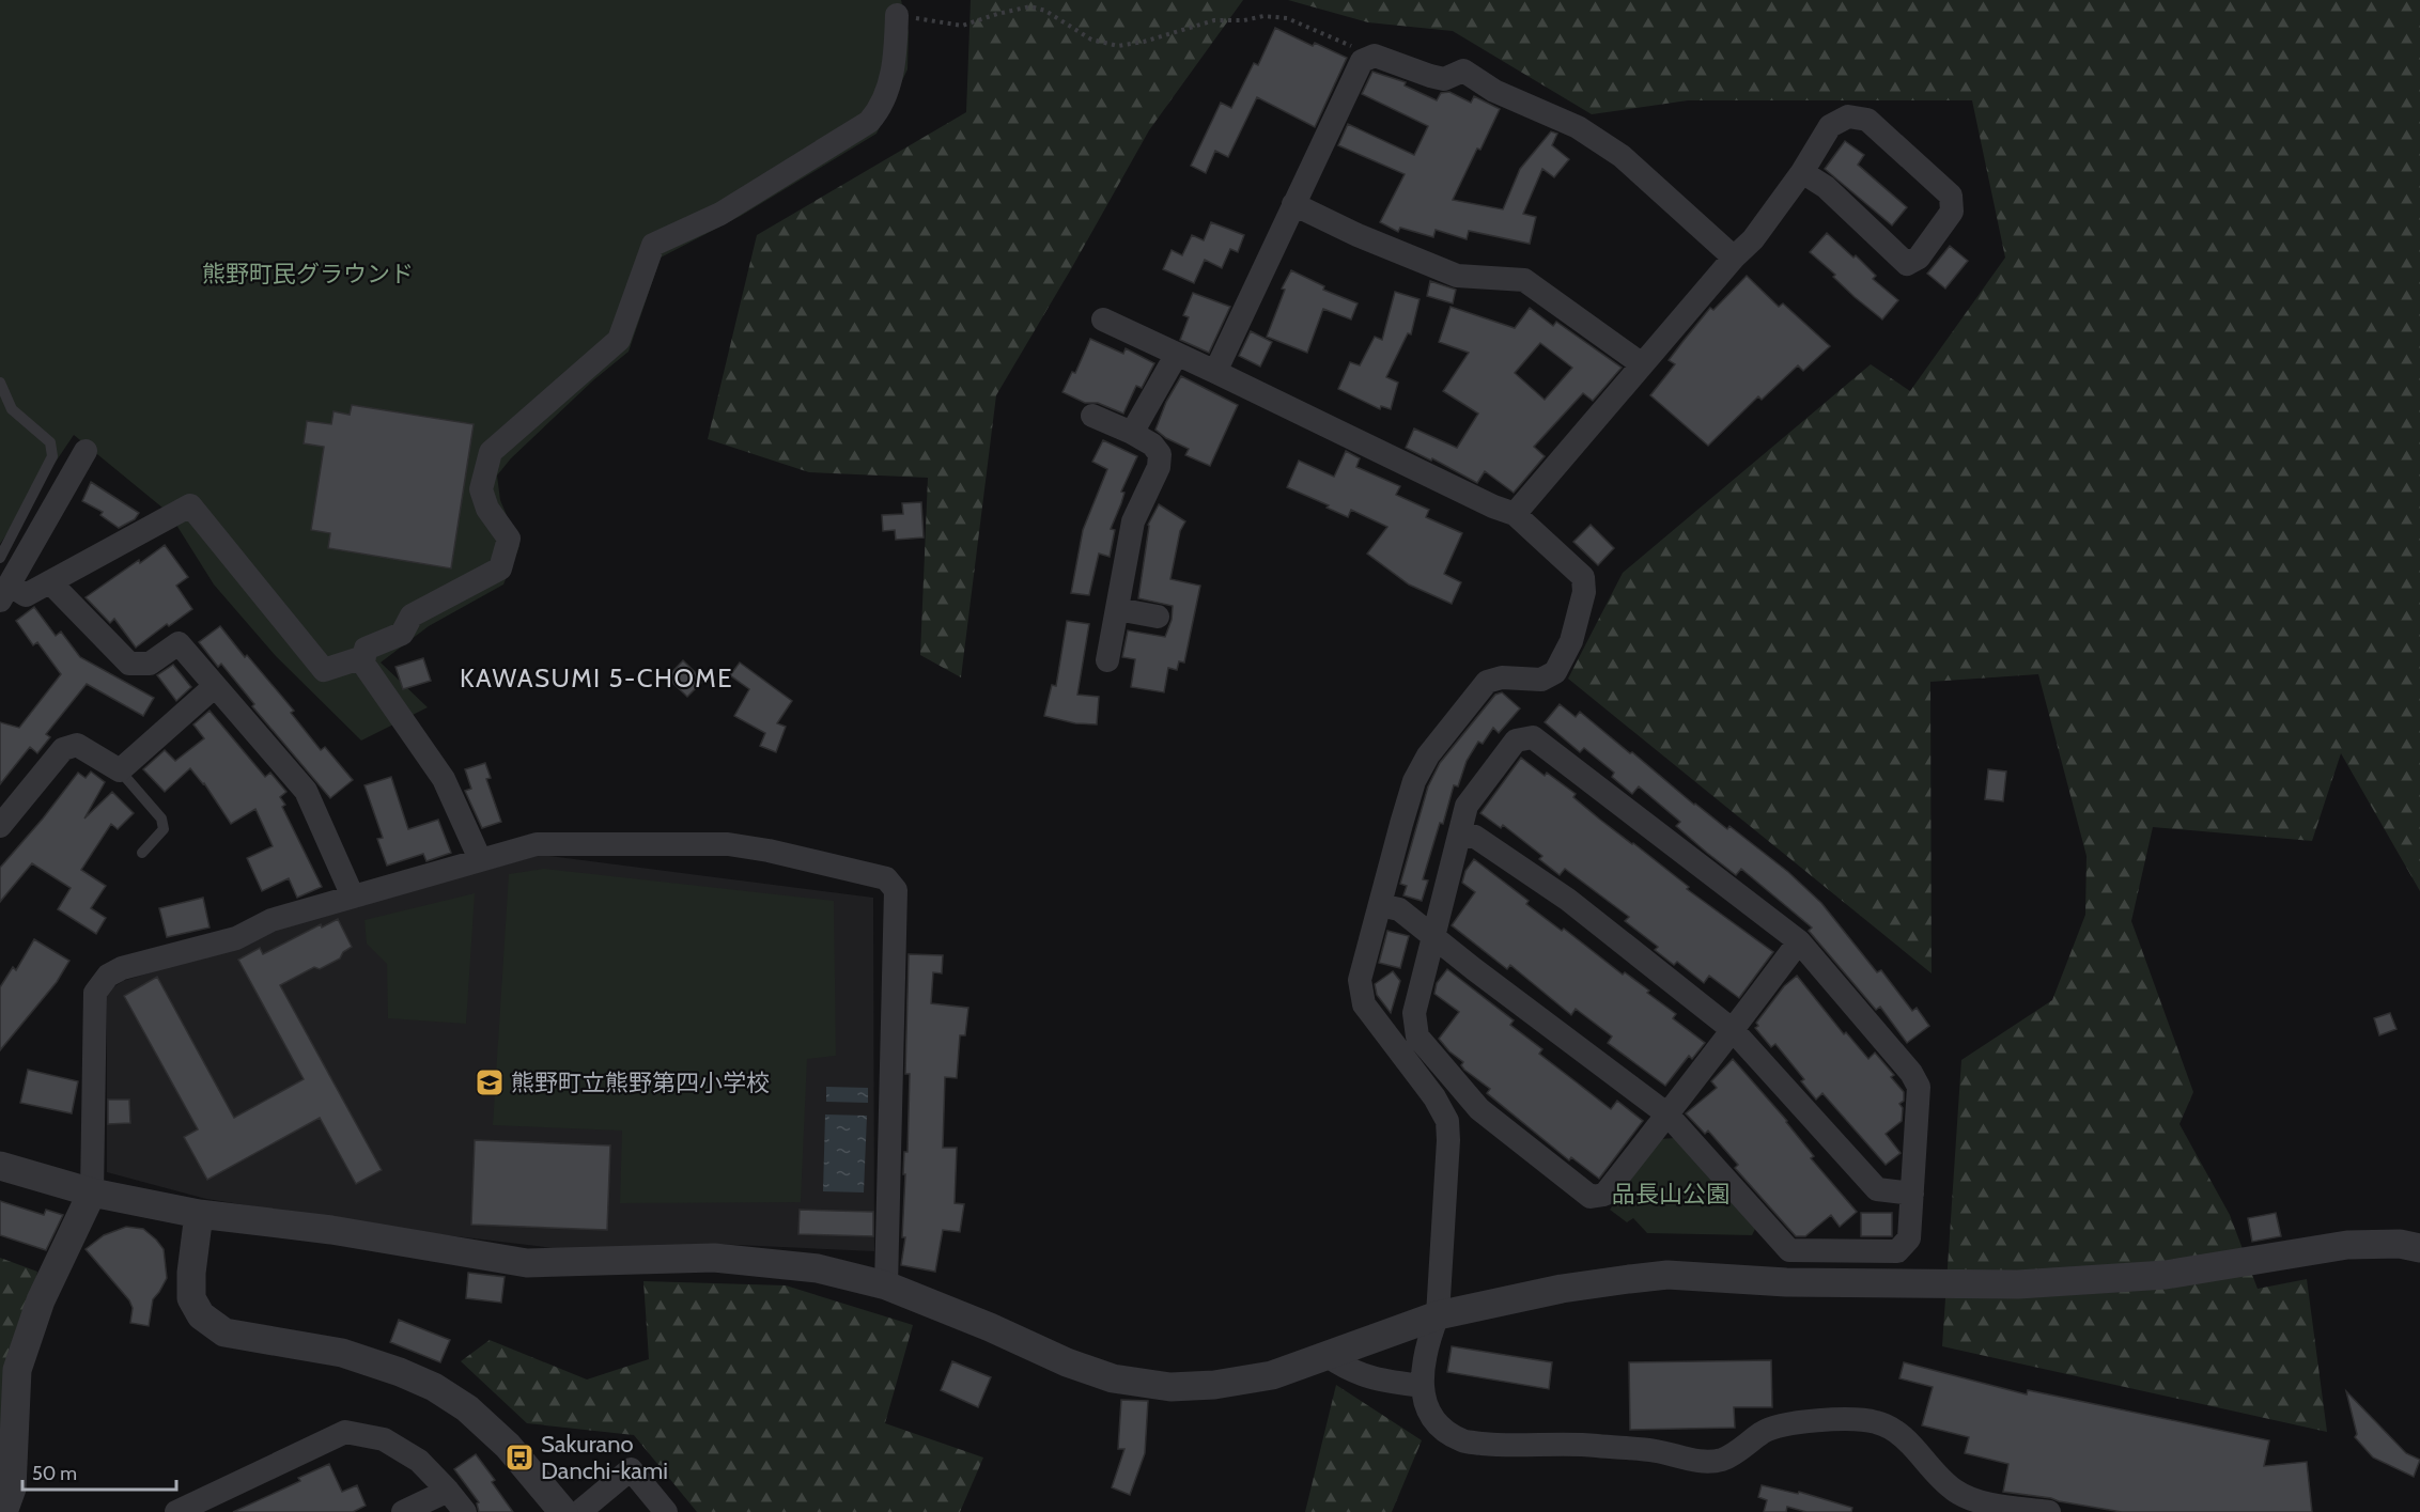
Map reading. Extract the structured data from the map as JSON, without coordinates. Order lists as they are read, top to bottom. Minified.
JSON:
{"districts":["KAWASUMI 5-CHOME"],"parks":["熊野町民グラウンド","品長山公園"],"places":{"school or university":["熊野町立熊野第四小学校"],"bus stop":["Sakurano Danchi-kami"]},"scale_bar":"50 m"}
